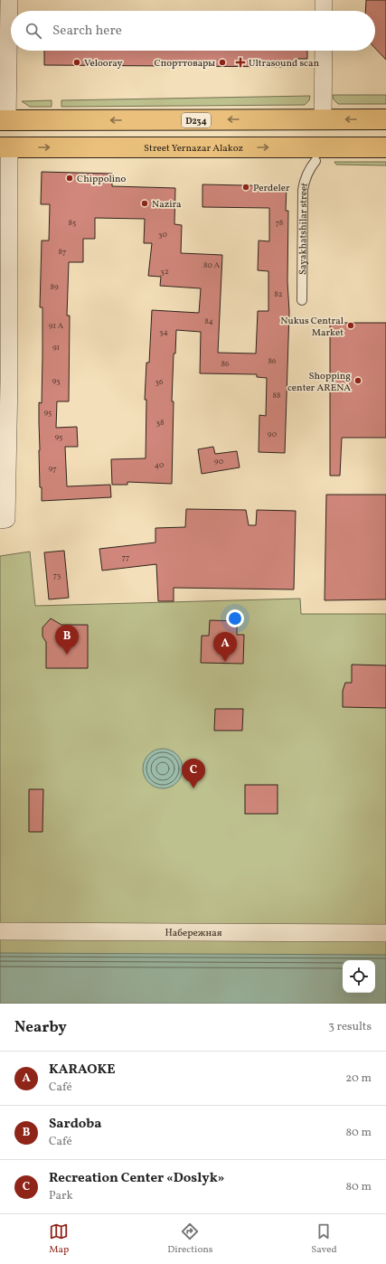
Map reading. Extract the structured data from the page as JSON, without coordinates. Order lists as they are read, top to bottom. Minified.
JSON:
{"streets":{"main road":["D234","Street Yernazar Alakoz"],"street":["Набережная"],"lane":["Sayakhatshilar street"]},"places":{"other":["Velooray","Спорттовары","Chippolino","Perdeler","Nazira","Nukus Central Market","Shopping center ARENA"],"health":["Ultrasound scan"]},"house_numbers":["85","78","30","87","80 А","32","89","82","84","91 А","34","91","86","86","93","36","88","95","38","90","95","90","40","97","77","73"],"page":{"search":"Search here","pins":["B","A","C"],"heading":["Nearby","3 results"],"list":[{"mark":"A","name":"KARAOKE","note":"Café","value":"20 m"},{"mark":"B","name":"Sardoba","note":"Café","value":"80 m"},{"mark":"C","name":"Recreation Center «Doslyk»","note":"Park","value":"80 m"}],"nav":["Map","Directions","Saved"]}}
